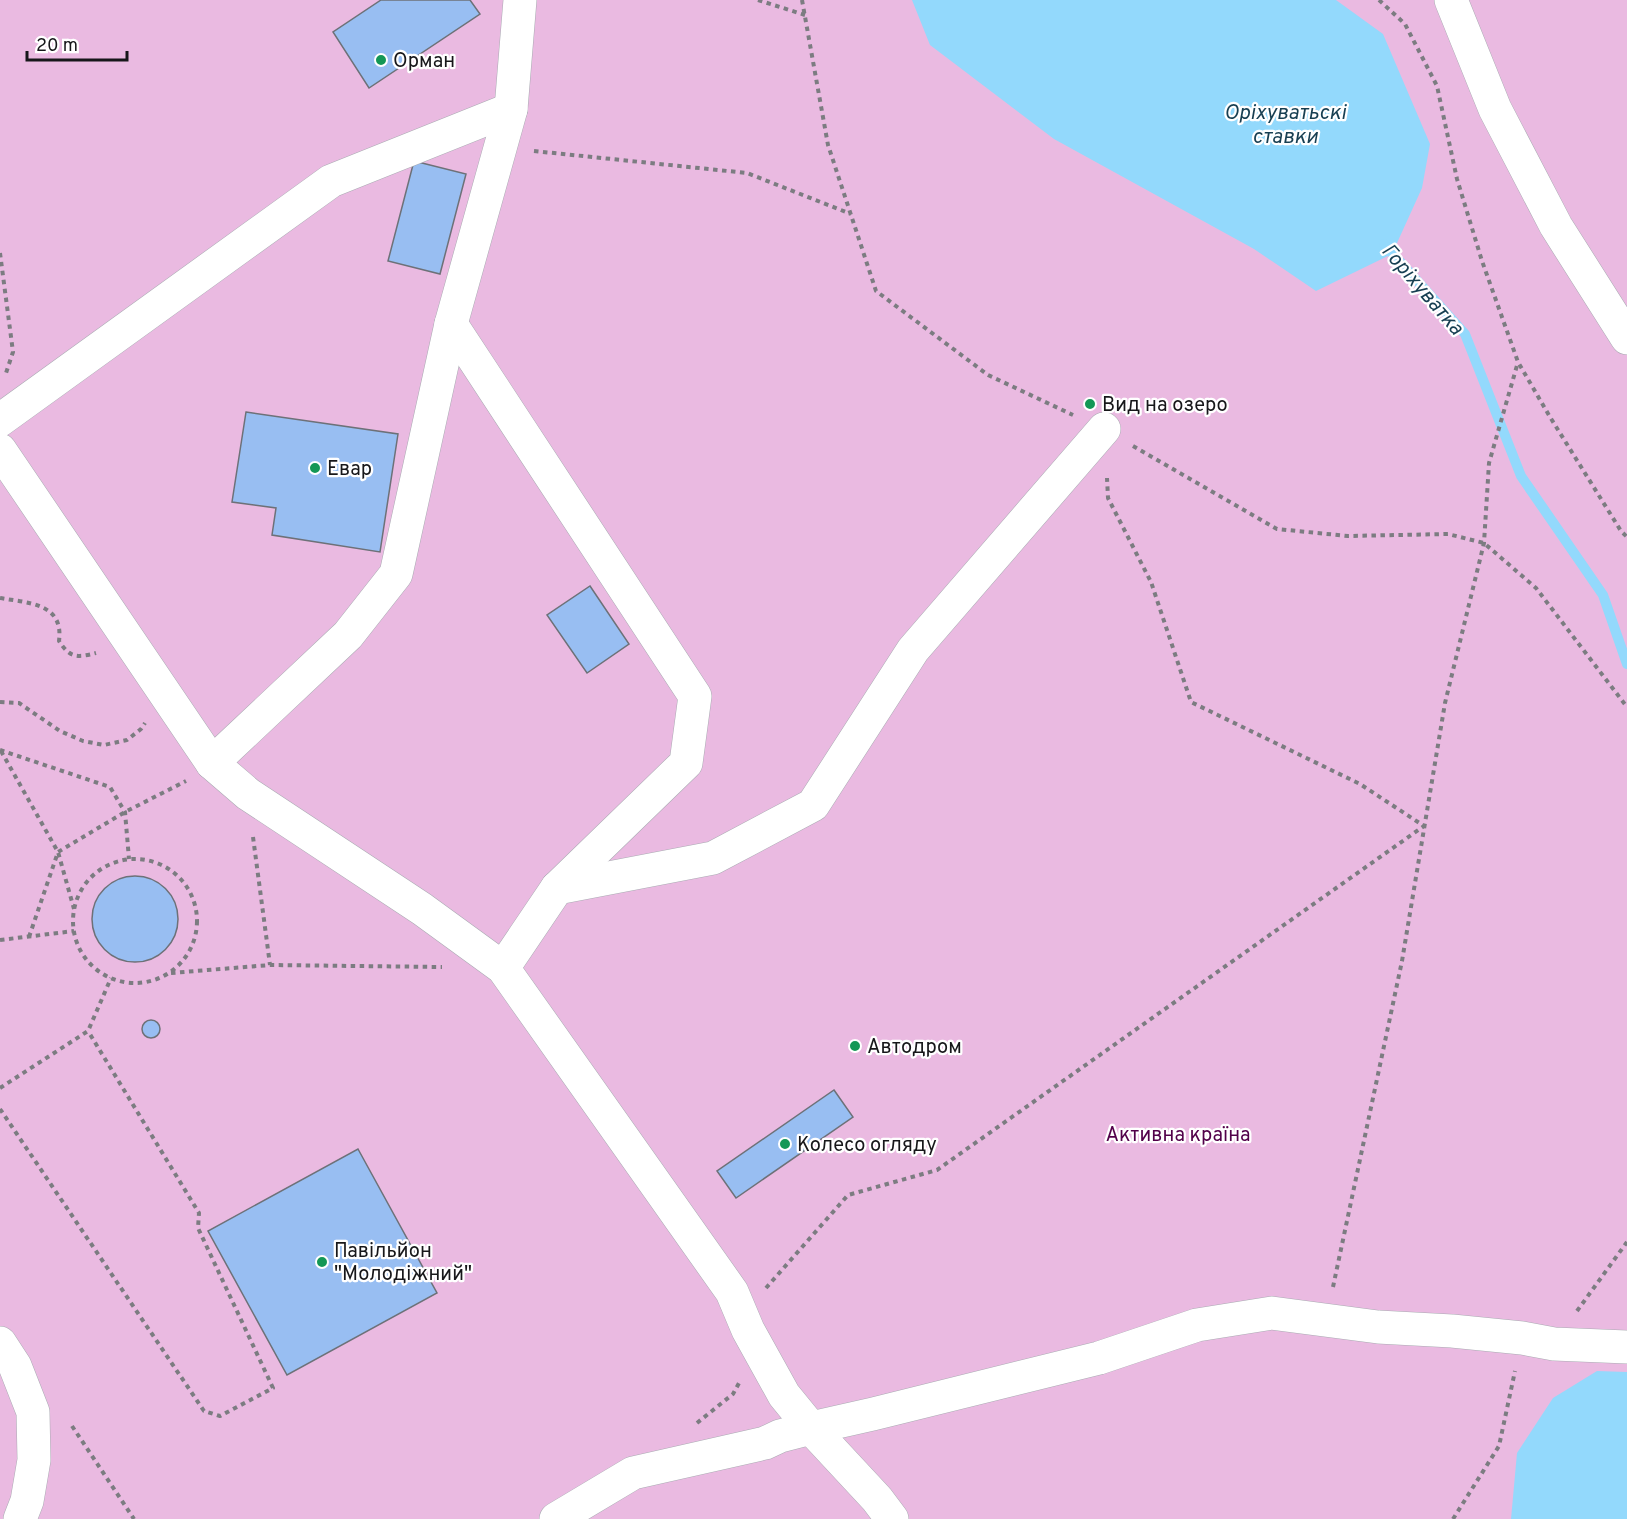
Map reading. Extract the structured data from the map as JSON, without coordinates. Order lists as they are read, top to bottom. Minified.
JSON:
{"water":["Оріхуватьскі ставки","Горіхуватка"],"parks":["Активна країна"],"places":["Орман","Вид на озеро","Евар","Автодром","Колесо огляду","Павільйон \"Молодіжний\""],"scale_bar":"20 m"}
